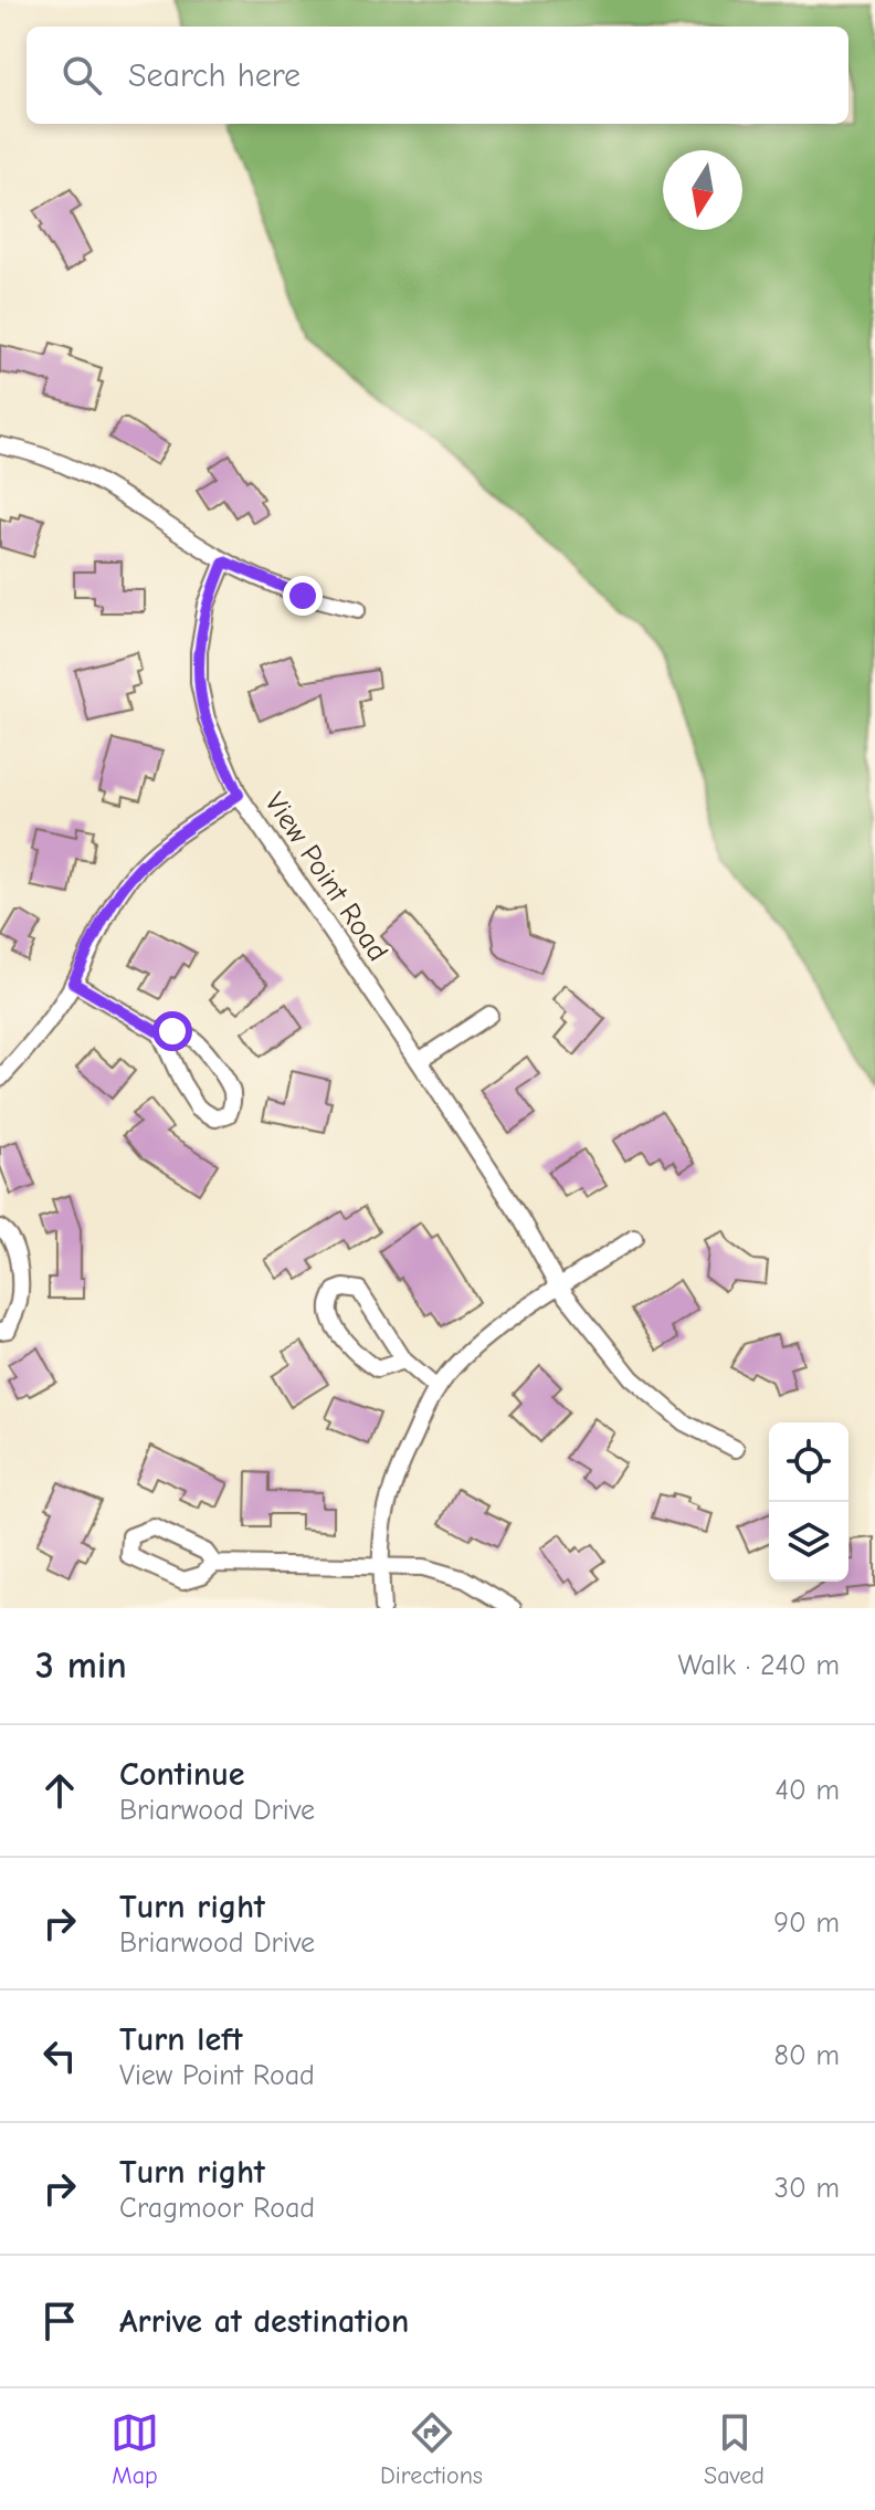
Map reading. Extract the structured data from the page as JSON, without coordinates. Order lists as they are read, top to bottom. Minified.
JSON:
{"streets":{"street":["View Point Road"]},"north":"bottom","page":{"search":"Search here","heading":["3 min","Walk · 240 m"],"list":[["Continue","Briarwood Drive","40 m"],["Turn right","Briarwood Drive","90 m"],["Turn left","View Point Road","80 m"],["Turn right","Cragmoor Road","30 m"],"Arrive at destination"],"nav":["Map","Directions","Saved"]}}
